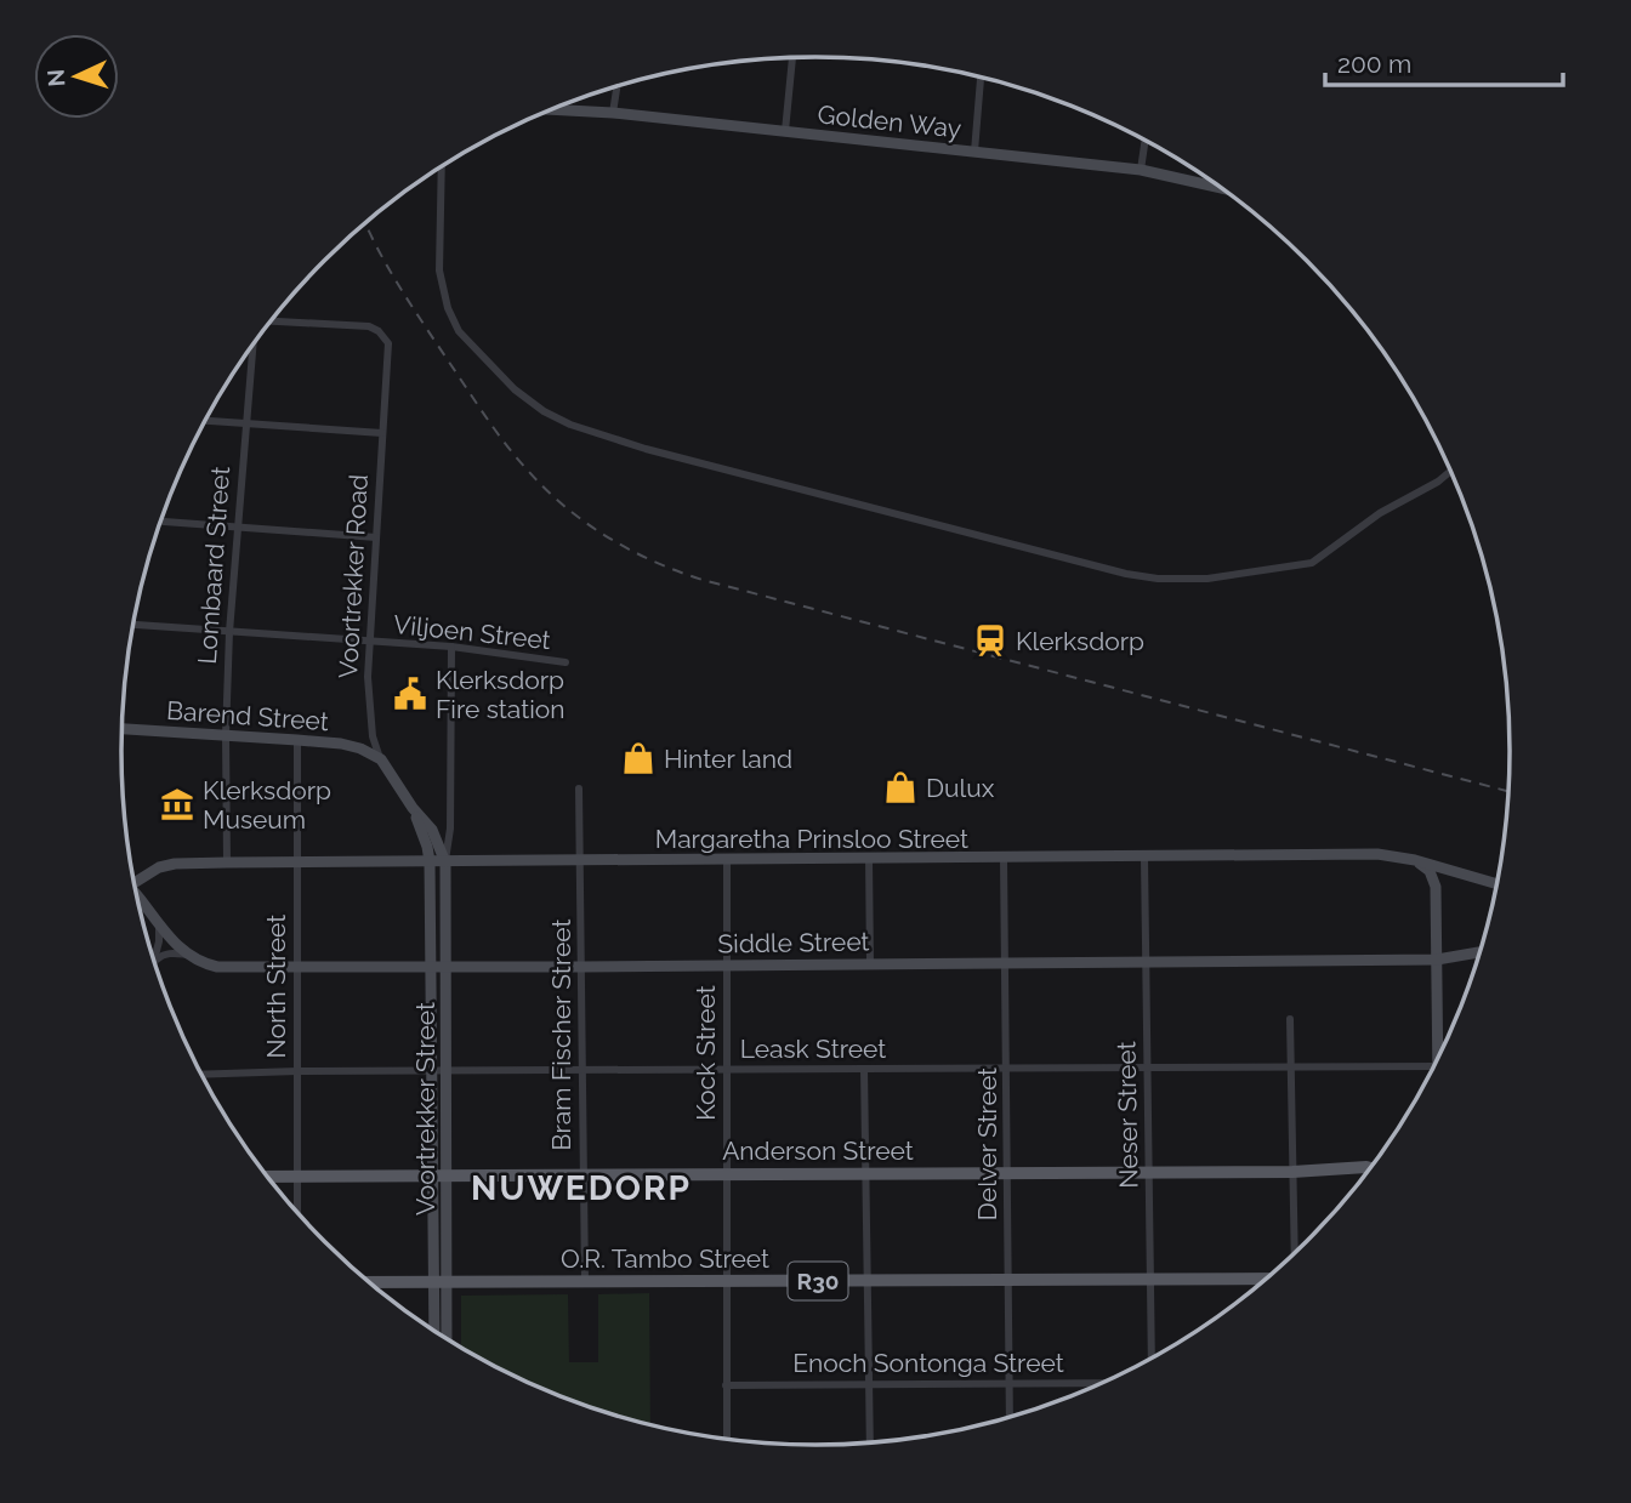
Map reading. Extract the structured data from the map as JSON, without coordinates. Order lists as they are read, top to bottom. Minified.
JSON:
{"streets":{"main road":["Anderson Street","O.R. Tambo Street","R30"],"street":["Golden Way","Lombaard Street","Voortrekker Road","Viljoen Street","Barend Street","Margaretha Prinsloo Street","Siddle Street","North Street","Bram Fischer Street","Leask Street","Kock Street","Voortrekker Street","Neser Street","Delver Street","Enoch Sontonga Street"]},"crossings":[["Lombaard Street","Viljoen Street"],["Lombaard Street","Barend Street"],["Lombaard Street","Margaretha Prinsloo Street"],["Voortrekker Road","Viljoen Street"],["Voortrekker Road","Barend Street"],["Voortrekker Road","Margaretha Prinsloo Street"],["Voortrekker Road","Voortrekker Street"],["Barend Street","North Street"],["Margaretha Prinsloo Street","North Street"],["Margaretha Prinsloo Street","Bram Fischer Street"],["Margaretha Prinsloo Street","Kock Street"],["Margaretha Prinsloo Street","Voortrekker Street"],["Margaretha Prinsloo Street","Neser Street"],["Margaretha Prinsloo Street","Delver Street"],["Siddle Street","North Street"],["Siddle Street","Bram Fischer Street"],["Siddle Street","Kock Street"],["Siddle Street","Voortrekker Street"],["Siddle Street","Neser Street"],["Siddle Street","Delver Street"],["North Street","Leask Street"],["North Street","Anderson Street"],["Bram Fischer Street","Leask Street"],["Bram Fischer Street","Anderson Street"],["Bram Fischer Street","O.R. Tambo Street"],["Leask Street","Kock Street"],["Leask Street","Voortrekker Street"],["Leask Street","Neser Street"],["Leask Street","Delver Street"],["Kock Street","Anderson Street"],["Kock Street","O.R. Tambo Street"],["Kock Street","Enoch Sontonga Street"],["Voortrekker Street","Anderson Street"],["Voortrekker Street","O.R. Tambo Street"],["Neser Street","Anderson Street"],["Neser Street","O.R. Tambo Street"],["Delver Street","Anderson Street"],["Delver Street","O.R. Tambo Street"],["Delver Street","Enoch Sontonga Street"]],"districts":["NUWEDORP"],"places":{"station":["Klerksdorp"],"public building":["Klerksdorp Fire station"],"shop":["Hinter land","Dulux"],"museum":["Klerksdorp Museum"]},"scale_bar":"200 m","north":"left"}
